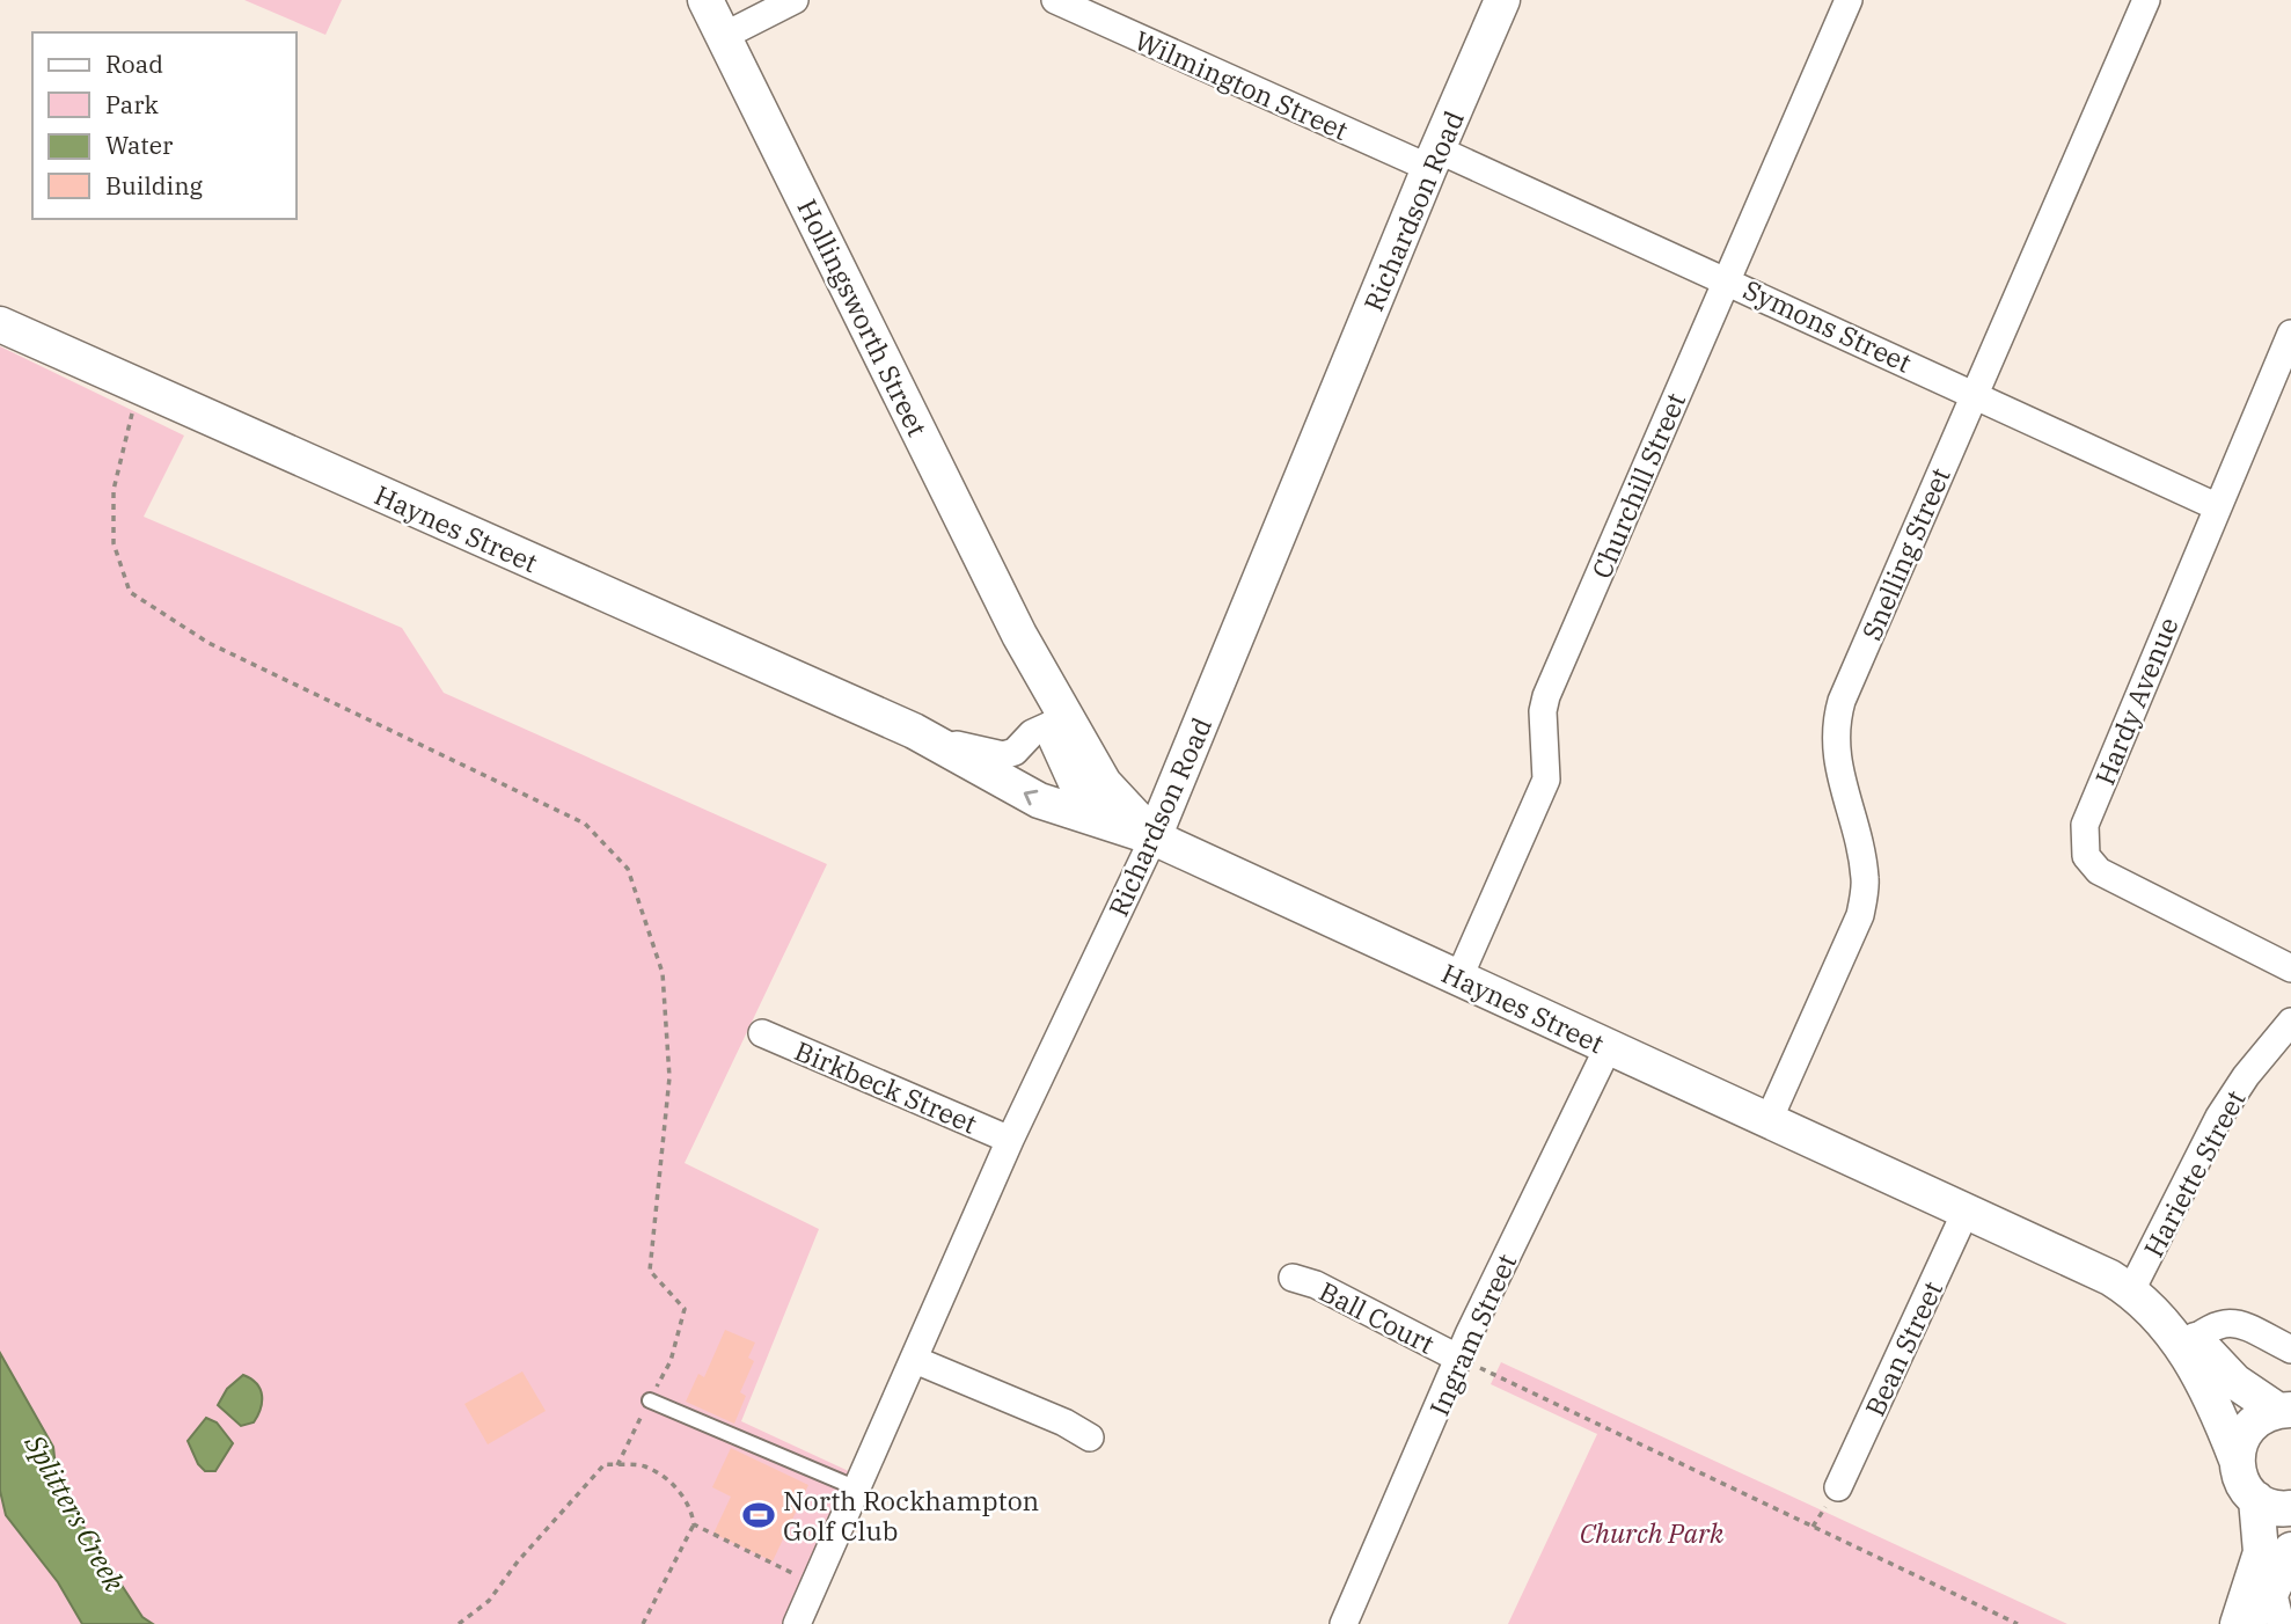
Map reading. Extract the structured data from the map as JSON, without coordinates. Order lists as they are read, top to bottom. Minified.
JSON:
{"streets":{"street":["Wilmington Street","Richardson Road","Hollingsworth Street","Symons Street","Churchill Street","Haynes Street","Snelling Street","Hardy Avenue","Birkbeck Street","Hariette Street","Ball Court","Ingram Street","Bean Street"]},"crossings":[["Wilmington Street","Richardson Road"],["Wilmington Street","Symons Street"],["Richardson Road","Hollingsworth Street"],["Richardson Road","Symons Street"],["Richardson Road","Haynes Street"],["Richardson Road","Birkbeck Street"],["Hollingsworth Street","Haynes Street"],["Symons Street","Churchill Street"],["Symons Street","Snelling Street"],["Symons Street","Hardy Avenue"],["Churchill Street","Haynes Street"],["Haynes Street","Snelling Street"],["Haynes Street","Hariette Street"],["Haynes Street","Ingram Street"],["Haynes Street","Bean Street"],["Ball Court","Ingram Street"]],"water":["Splitters Creek"],"parks":["Church Park"],"places":{"sports":["North Rockhampton Golf Club"]},"legend":["Road","Park","Water","Building"]}
